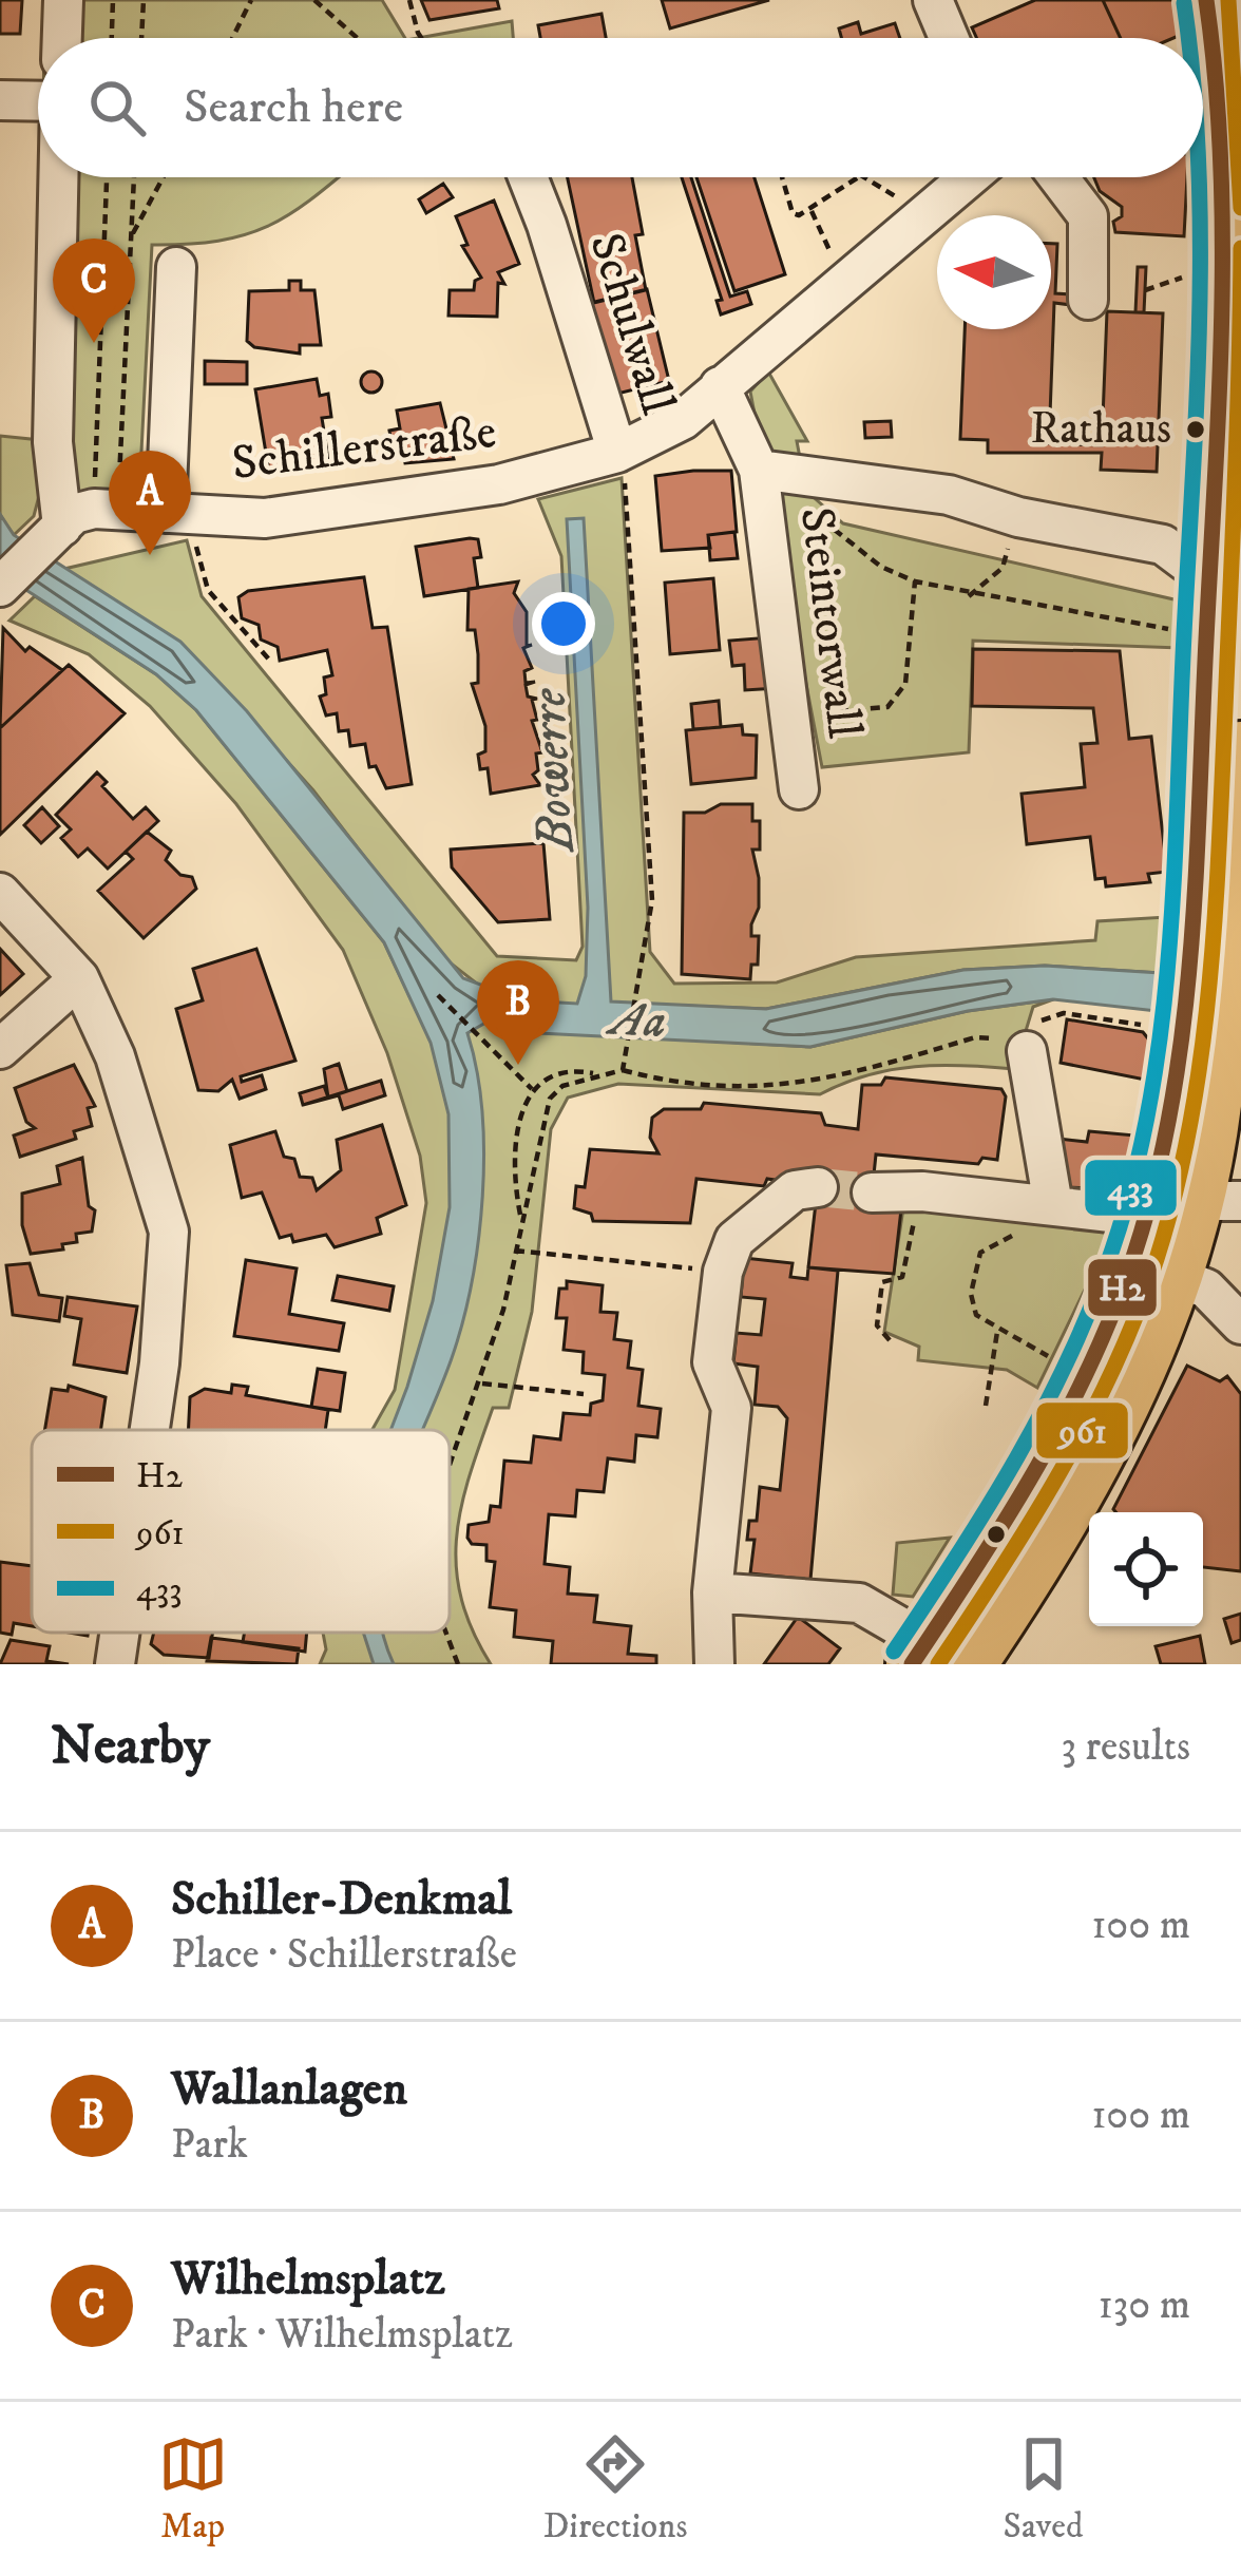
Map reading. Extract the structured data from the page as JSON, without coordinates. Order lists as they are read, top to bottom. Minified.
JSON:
{"streets":{"street":["Schulwall","Schillerstraße","Steintorwall"]},"crossings":[["Schulwall","Schillerstraße"],["Schillerstraße","Steintorwall"]],"water":["Bowerre","Aa"],"places":["Rathaus"],"lines":["transit line H2","transit line 961","transit line 433"],"legend":["H2","961","433"],"north":"left","page":{"search":"Search here","pins":["C","A","B"],"heading":["Nearby","3 results"],"list":[{"mark":"A","name":"Schiller-Denkmal","note":"Place · Schillerstraße","value":"100 m"},{"mark":"B","name":"Wallanlagen","note":"Park","value":"100 m"},{"mark":"C","name":"Wilhelmsplatz","note":"Park · Wilhelmsplatz","value":"130 m"}],"nav":["Map","Directions","Saved"]}}
